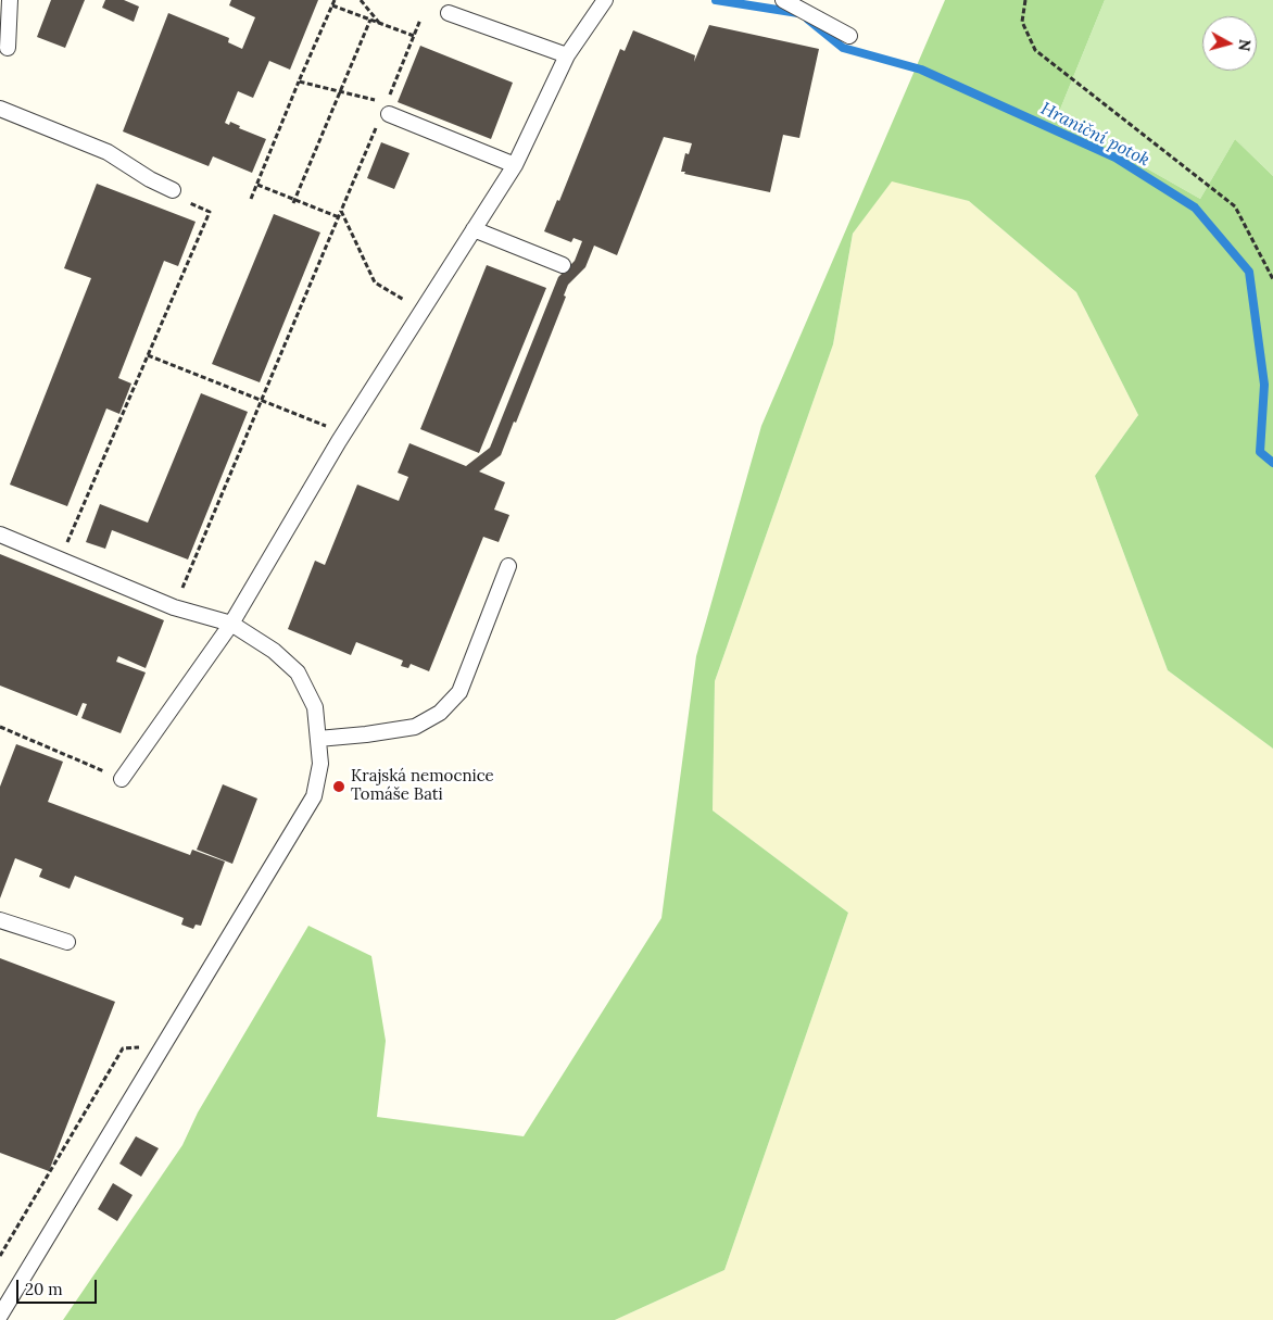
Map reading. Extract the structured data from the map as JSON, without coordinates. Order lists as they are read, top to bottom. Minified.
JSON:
{"water":["Hraniční potok"],"places":["Krajská nemocnice Tomáše Bati"],"scale_bar":"20 m","north":"right"}
